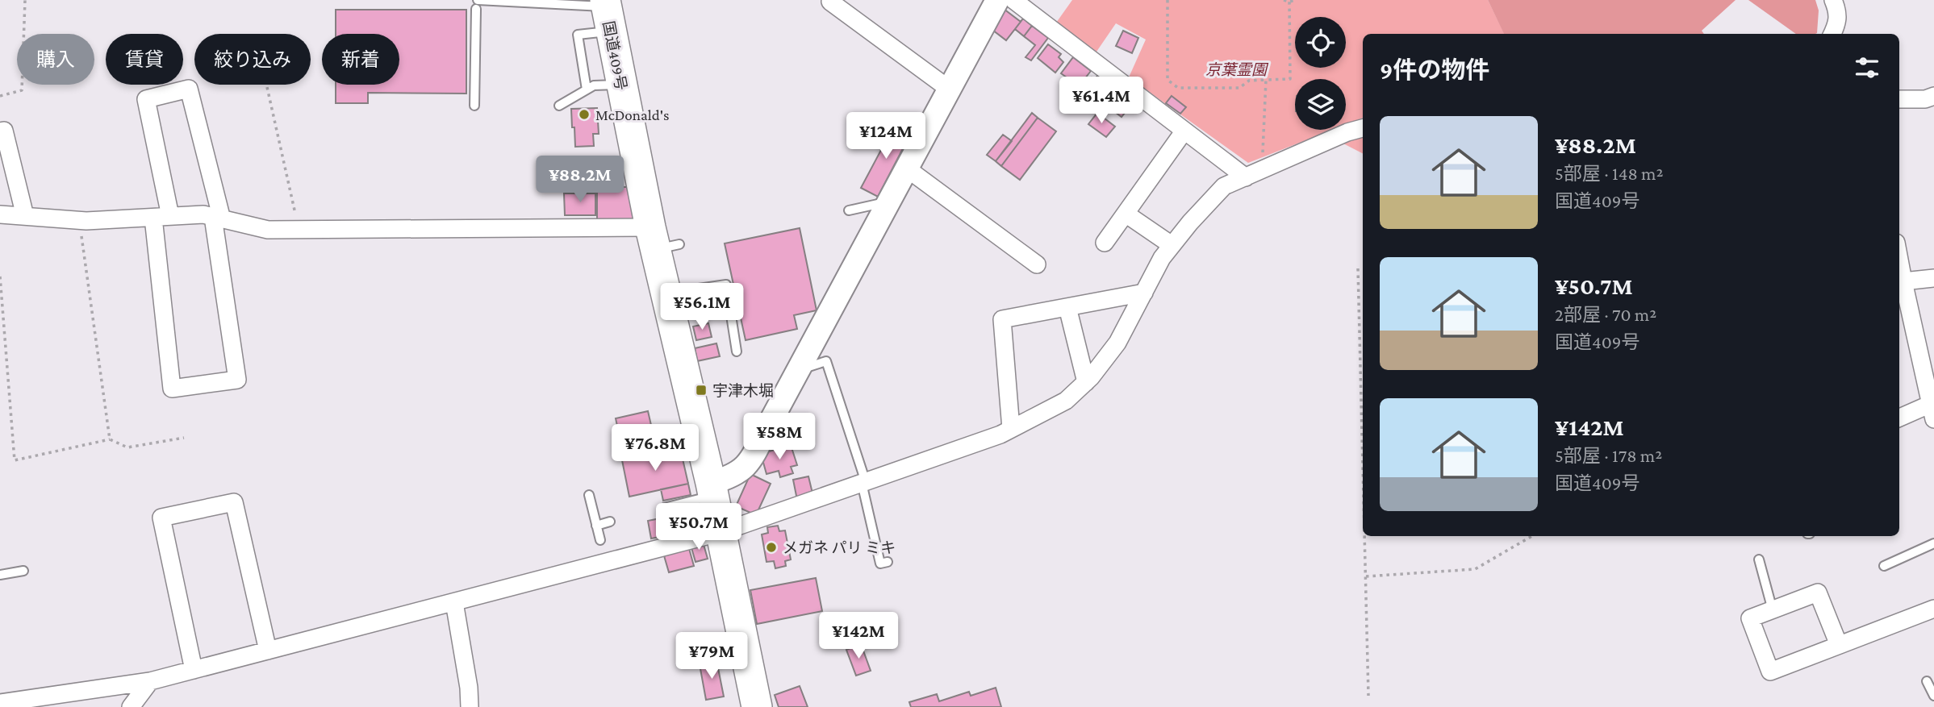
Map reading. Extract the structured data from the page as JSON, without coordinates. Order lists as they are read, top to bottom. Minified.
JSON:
{"streets":{"highway":["国道409号"]},"parks":["京葉霊園"],"places":{"other":["McDonald's","メガネ パリ ミキ"],"transit":["宇津木堀"]},"page":{"chip":["購入","賃貸","絞り込み","新着"],"heading":"9件の物件","price":["¥61.4M","¥124M","¥88.2M","¥56.1M","¥58M","¥76.8M","¥50.7M","¥142M","¥79M"],"list":[{"name":"¥88.2M","note":"5部屋 · 148 m² · 国道409号"},{"name":"¥50.7M","note":"2部屋 · 70 m² · 国道409号"},{"name":"¥142M","note":"5部屋 · 178 m² · 国道409号"}]}}
